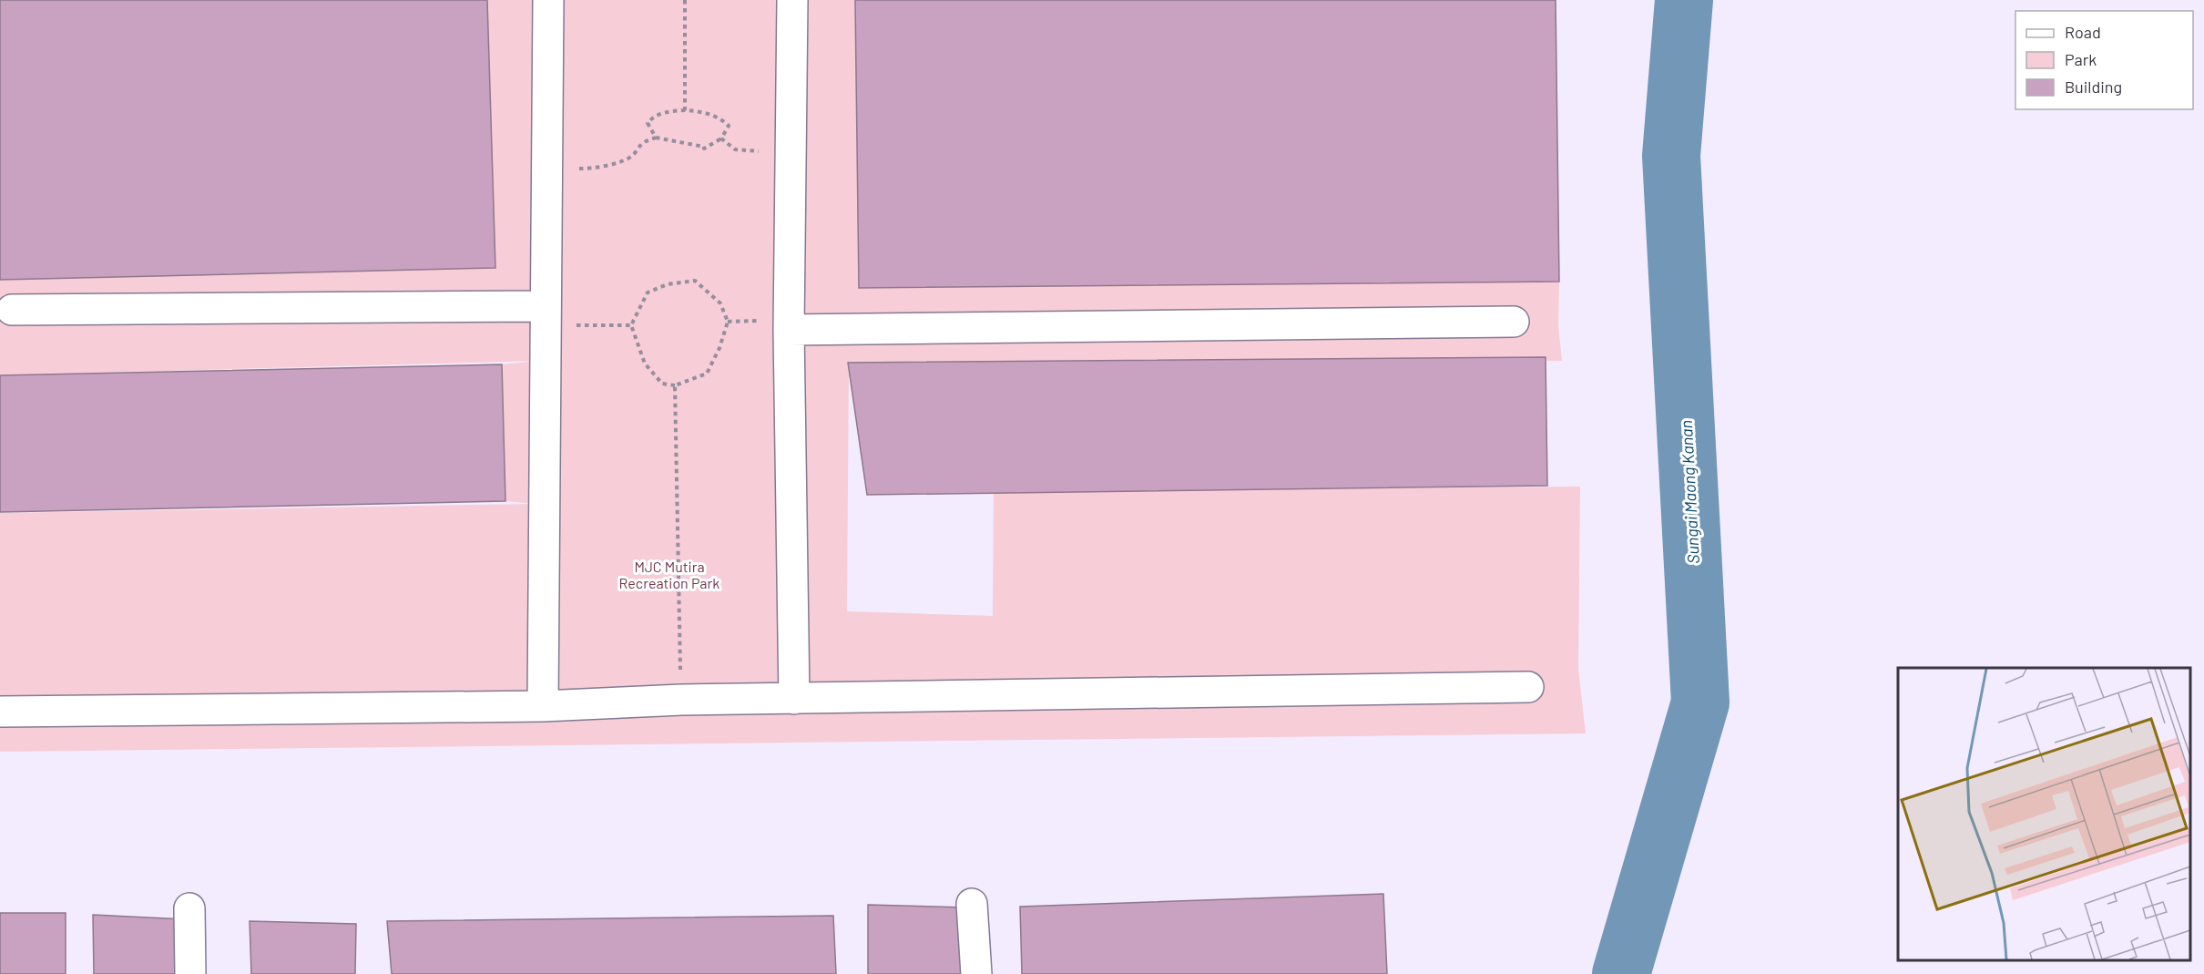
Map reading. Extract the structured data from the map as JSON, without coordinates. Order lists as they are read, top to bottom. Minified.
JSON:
{"water":["Sungai Maong Kanan"],"parks":["MJC Mutira Recreation Park"],"legend":["Road","Park","Building"]}
